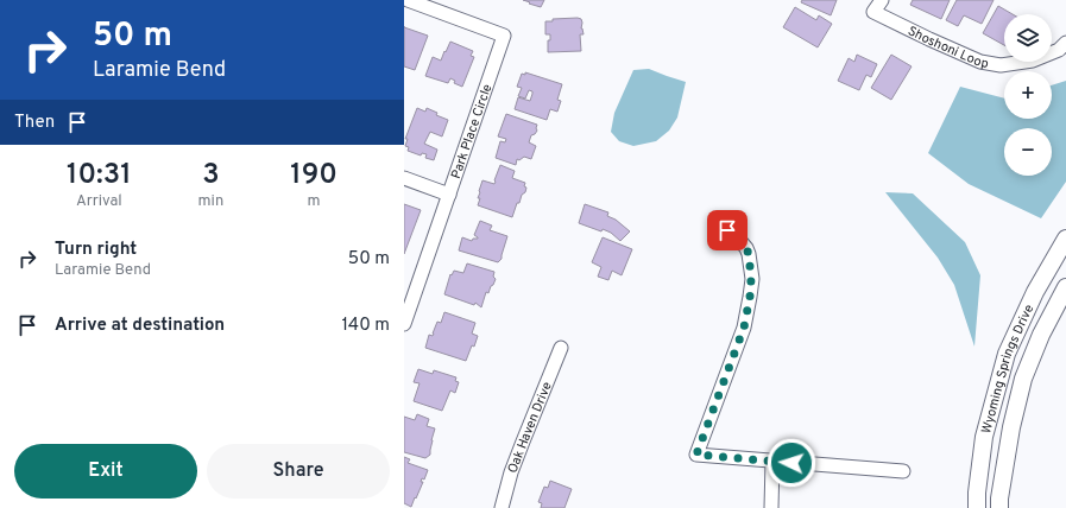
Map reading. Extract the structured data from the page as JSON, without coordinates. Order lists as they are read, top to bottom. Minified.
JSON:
{"streets":{"street":["Shoshoni Loop","Park Place Circle","Wyoming Springs Drive","Oak Haven Drive"]},"page":{"turn":["50 m","Laramie Bend"],"map_buttons":["+","−"],"then":"Then","eta":["10:31","Arrival","3","min","190","m"],"list":[{"name":"Turn right","note":"Laramie Bend","value":"50 m"},{"name":"Arrive at destination","value":"140 m"}],"buttons":["Exit","Share"]}}
